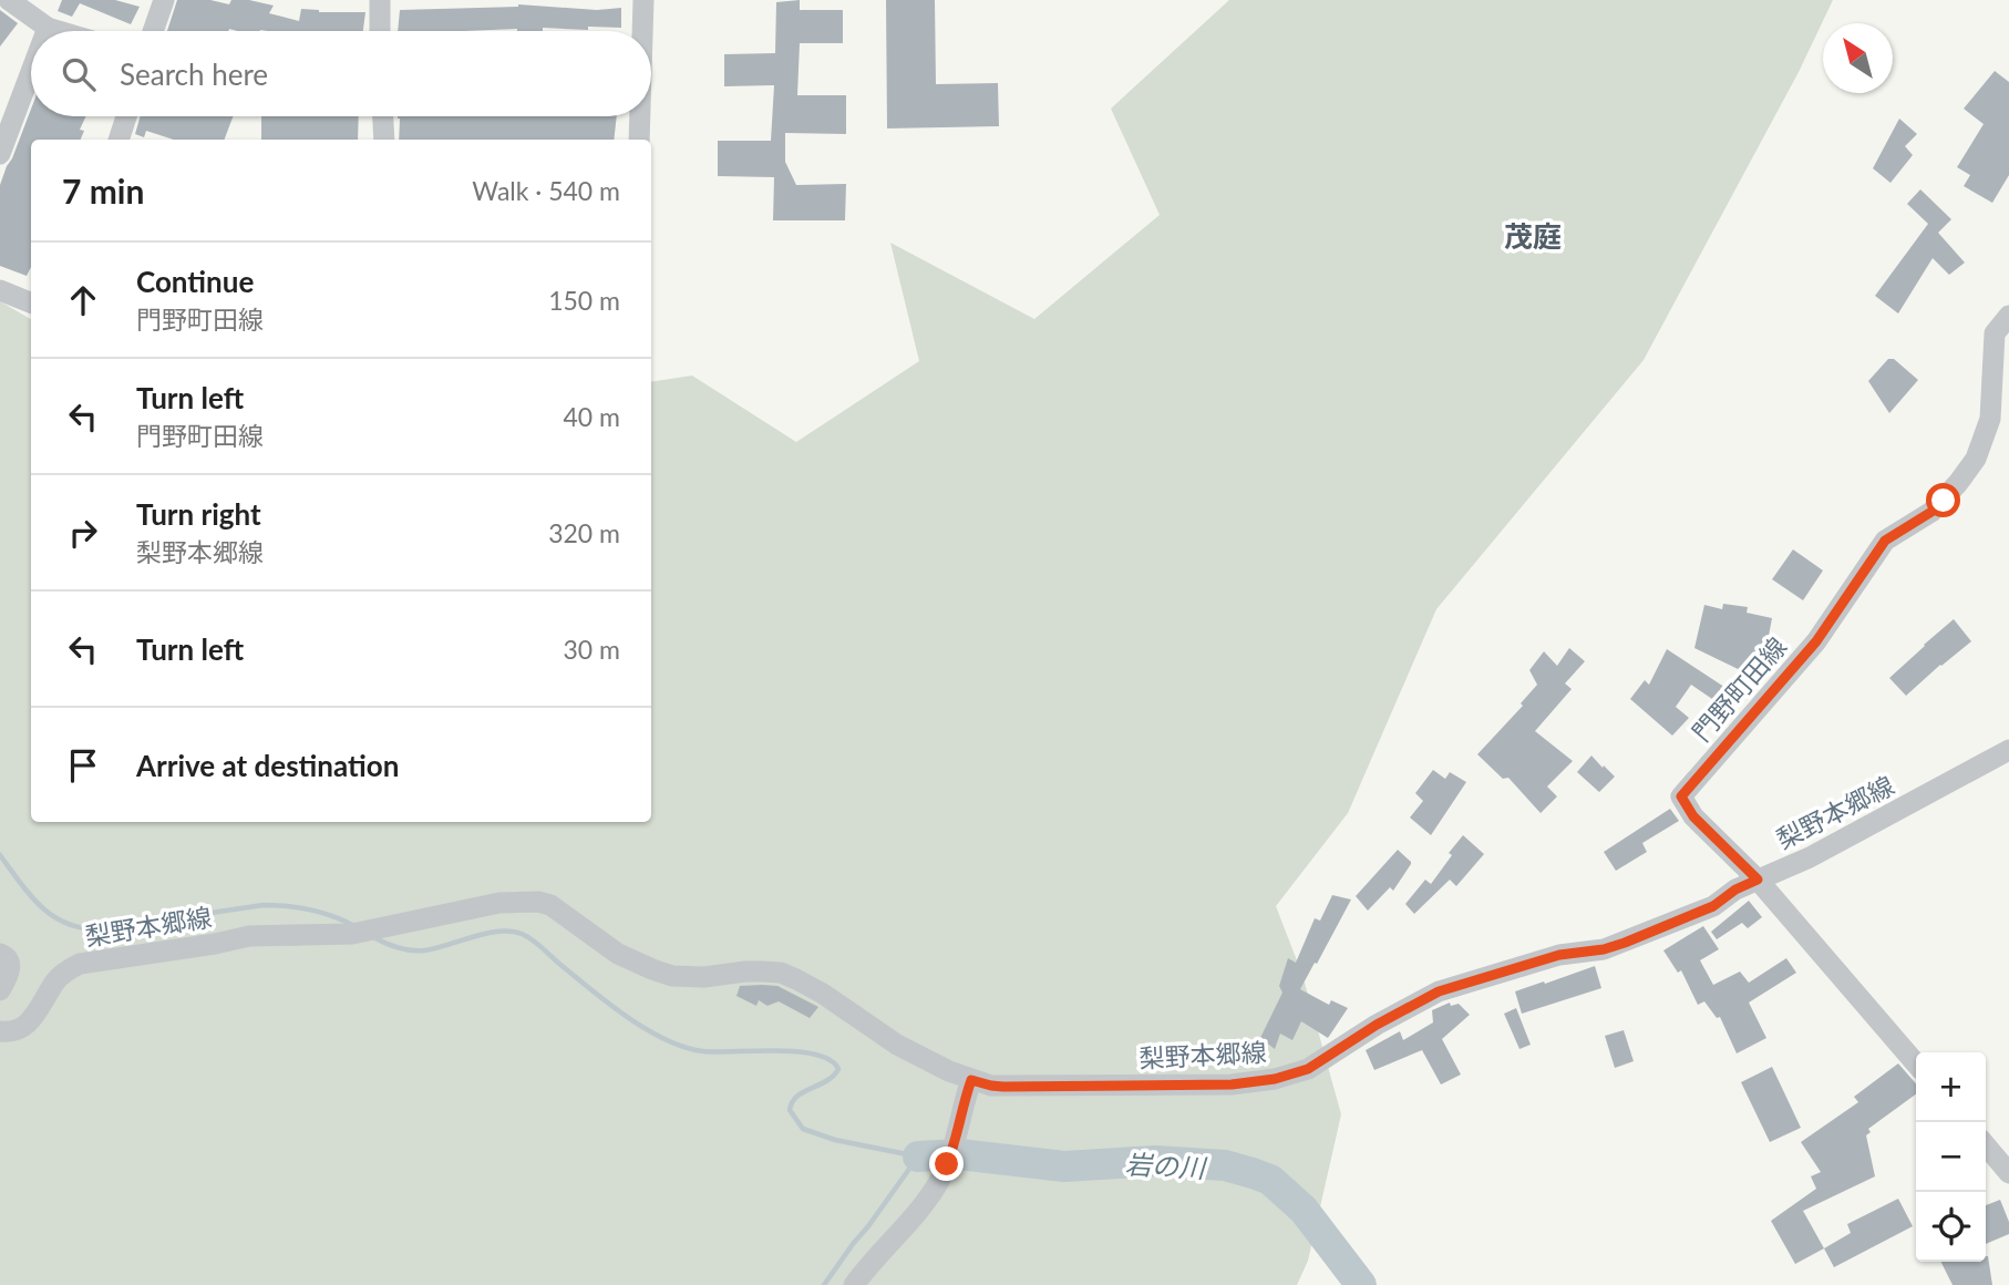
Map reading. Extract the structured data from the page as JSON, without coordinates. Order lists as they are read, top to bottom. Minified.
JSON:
{"streets":{"street":["門野町田線","梨野本郷線"]},"crossings":[["門野町田線","梨野本郷線"]],"districts":["茂庭"],"water":["岩の川"],"north":"top left","page":{"search":"Search here","heading":["7 min","Walk · 540 m"],"list":[["Continue","門野町田線","150 m"],["Turn left","門野町田線","40 m"],["Turn right","梨野本郷線","320 m"],["Turn left","30 m"],"Arrive at destination"],"map_buttons":["+","−"]}}
